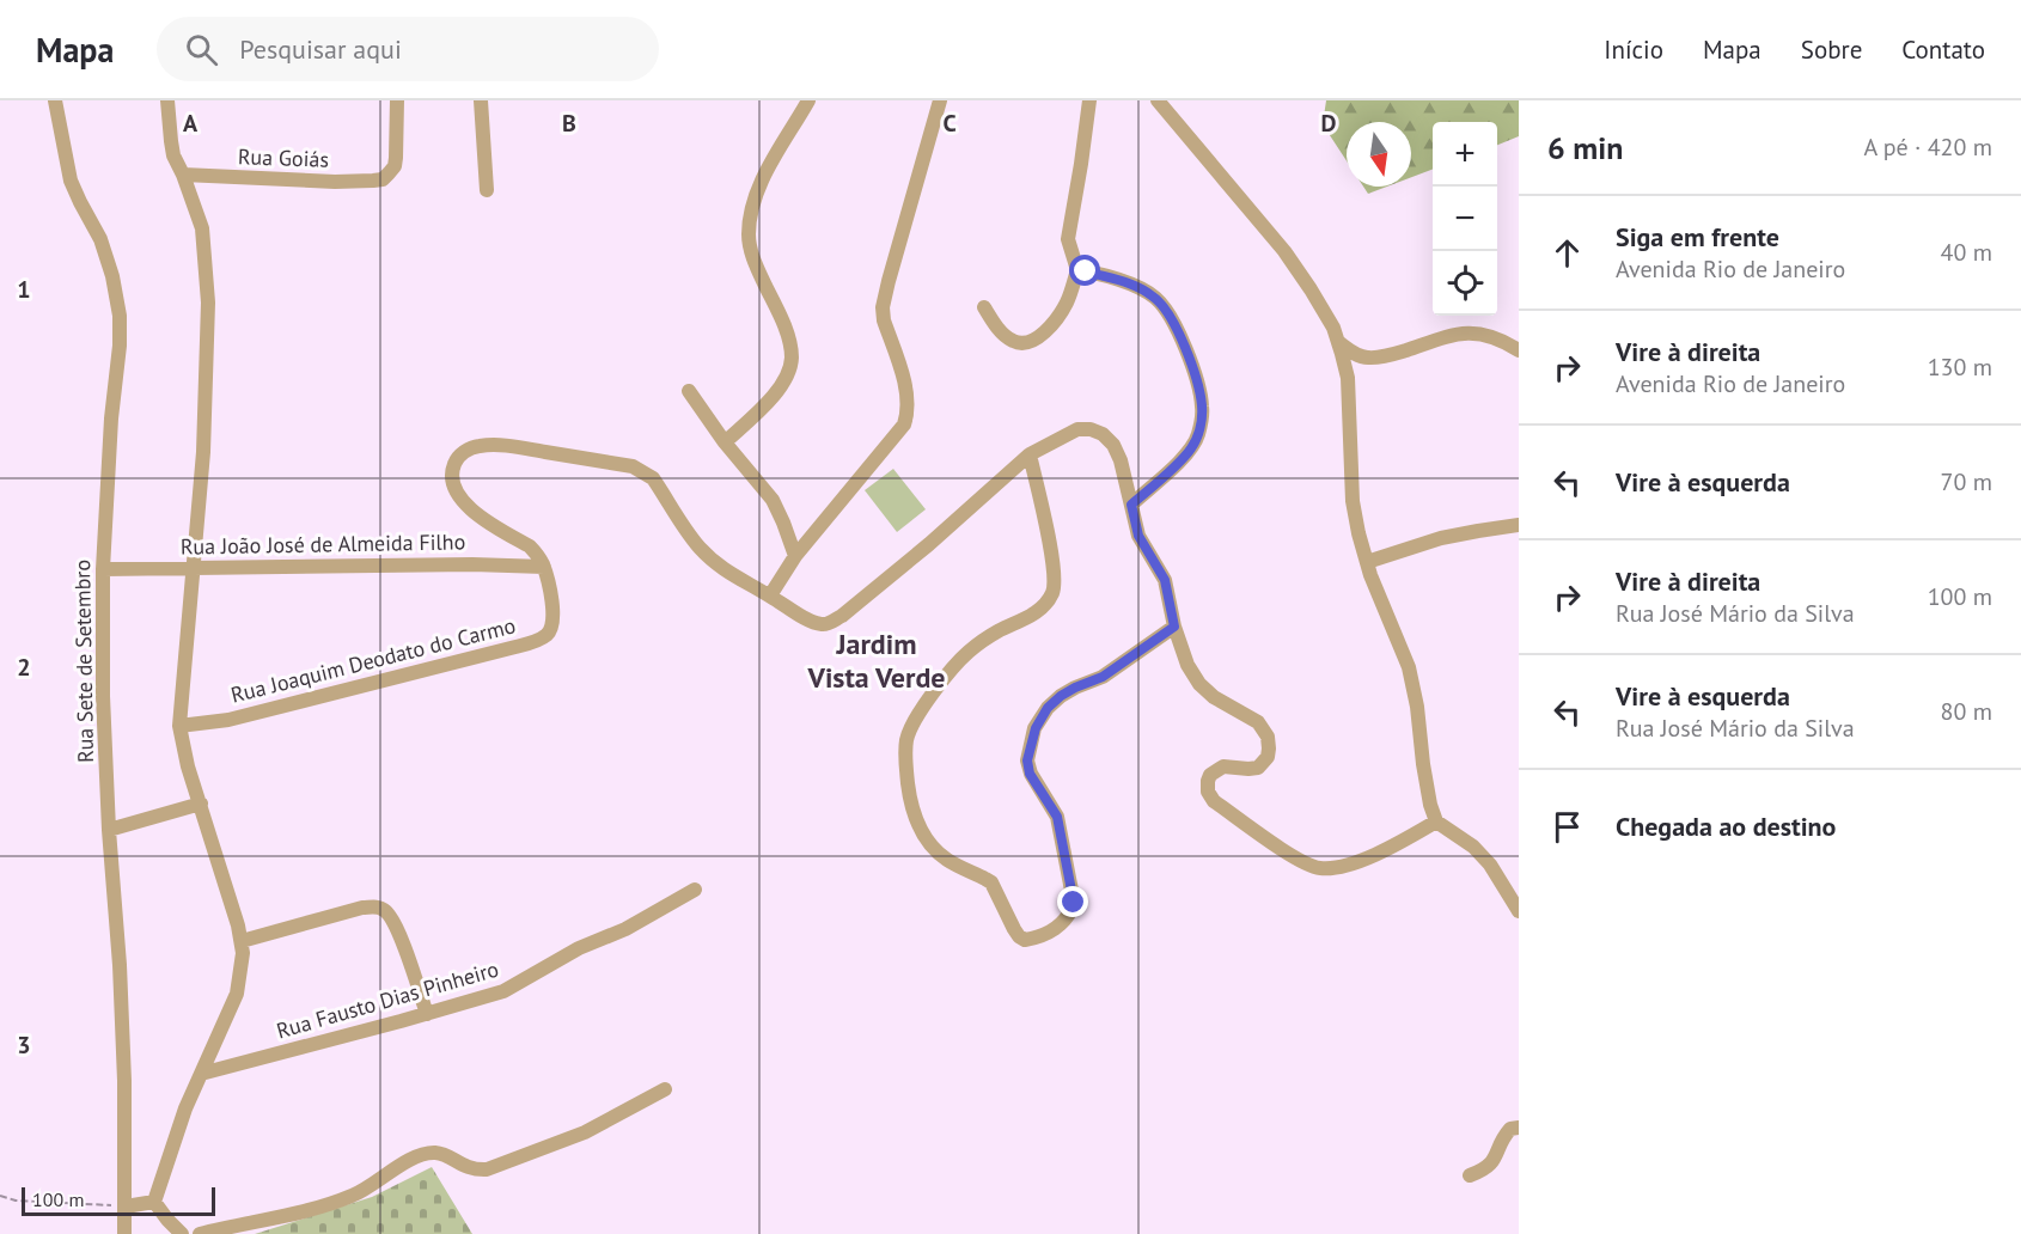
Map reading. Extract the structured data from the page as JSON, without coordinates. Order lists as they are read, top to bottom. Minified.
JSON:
{"streets":{"street":["Rua Goiás","Rua João José de Almeida Filho","Rua Joaquim Deodato do Carmo","Rua Sete de Setembro","Rua Fausto Dias Pinheiro"]},"crossings":[["Rua João José de Almeida Filho","Rua Joaquim Deodato do Carmo"],["Rua João José de Almeida Filho","Rua Sete de Setembro"]],"districts":["Jardim Vista Verde"],"scale_bar":"100 m","north":"bottom","page":{"header":"Mapa","search":"Pesquisar aqui","nav":["Início","Mapa","Sobre","Contato"],"heading":["6 min","A pé · 420 m"],"map_buttons":["+","−"],"list":[["Siga em frente","Avenida Rio de Janeiro","40 m"],["Vire à direita","Avenida Rio de Janeiro","130 m"],["Vire à esquerda","70 m"],["Vire à direita","Rua José Mário da Silva","100 m"],["Vire à esquerda","Rua José Mário da Silva","80 m"],"Chegada ao destino"],"scale":"100 m"},"grid":{"columns":["A","B","C","D"],"rows":["1","2","3"]}}
